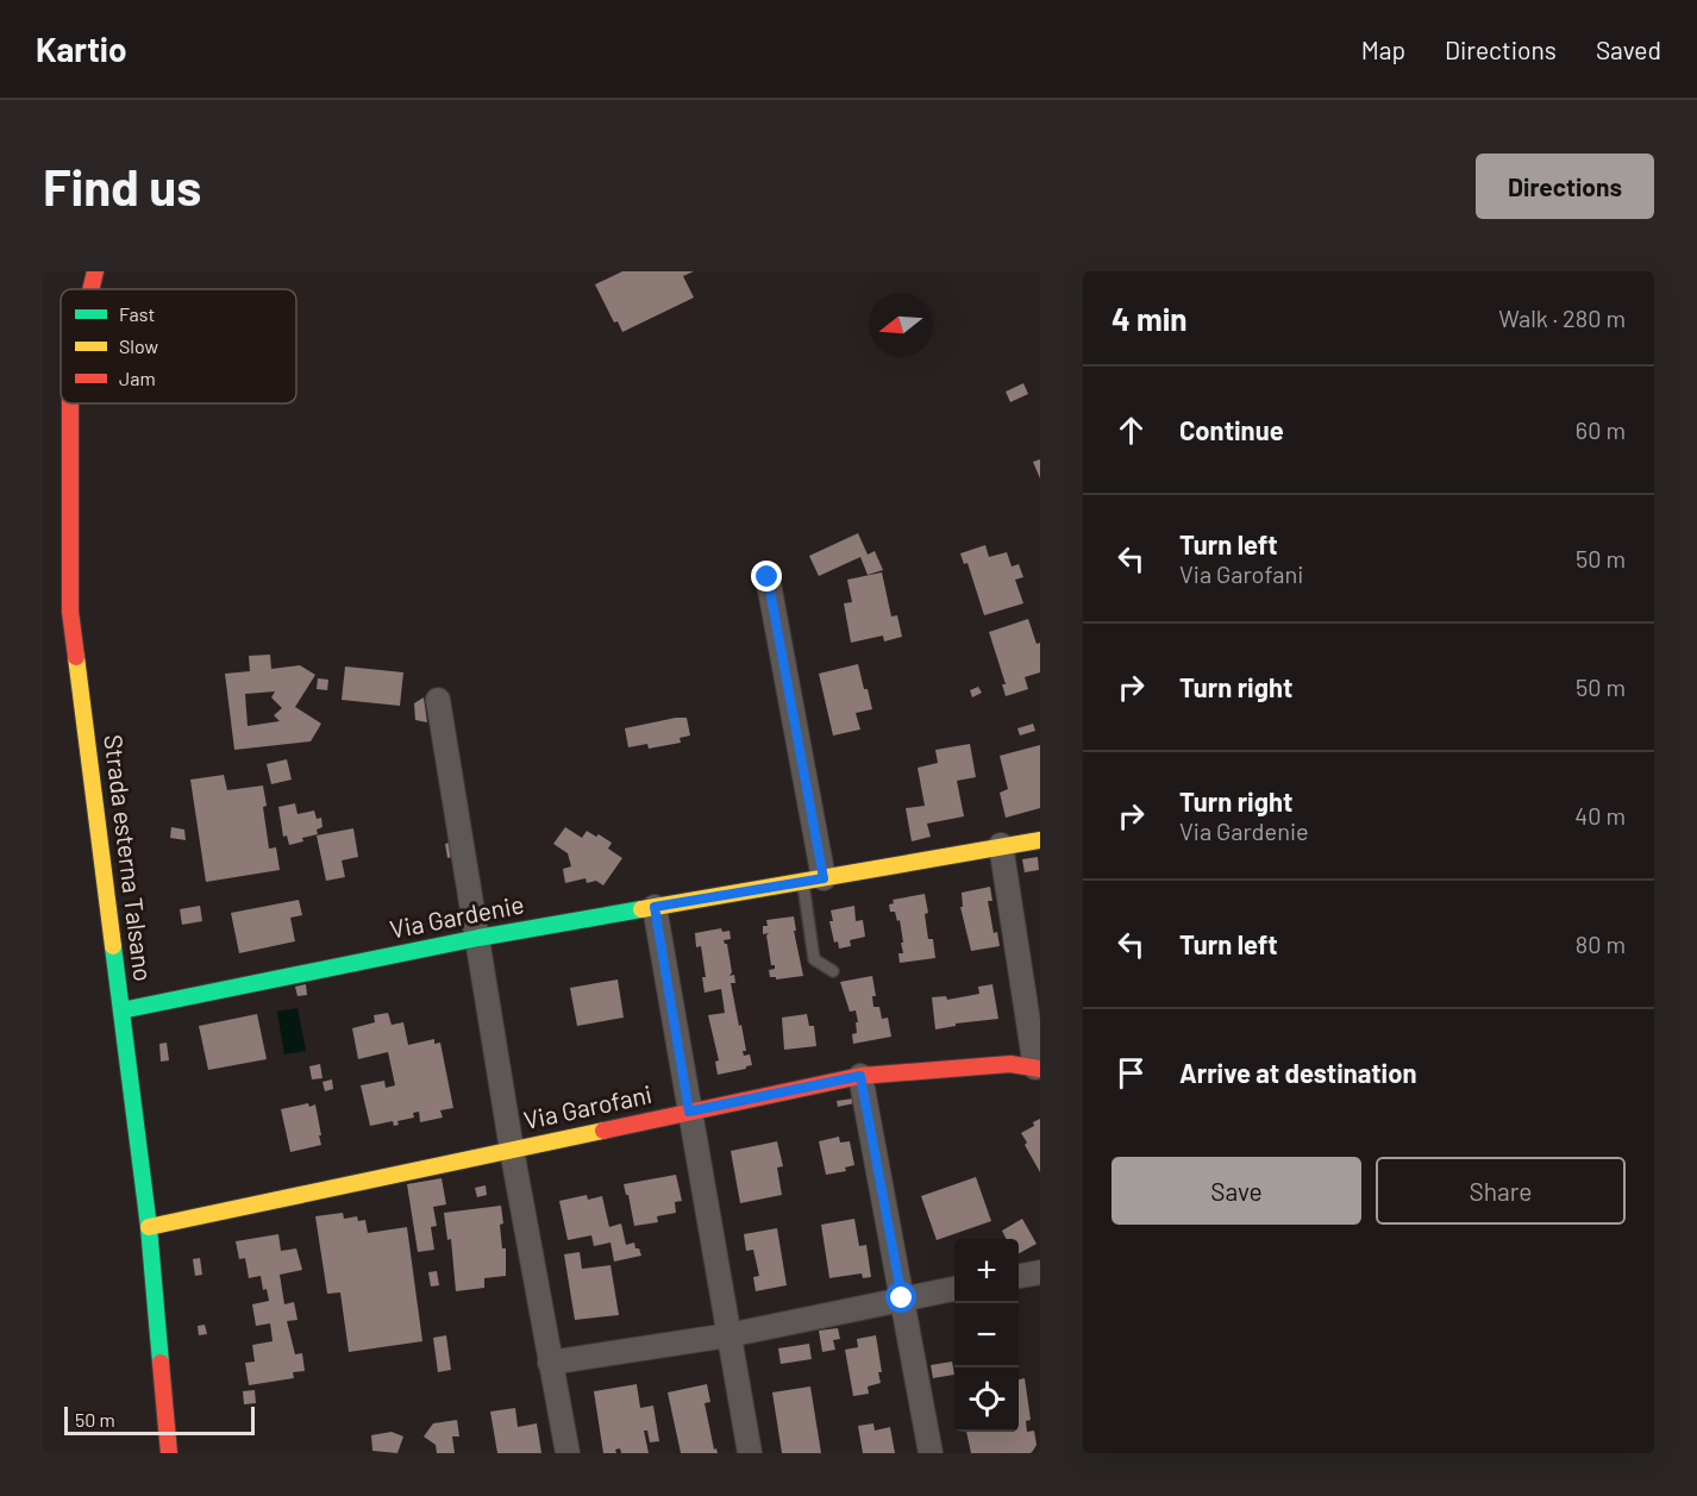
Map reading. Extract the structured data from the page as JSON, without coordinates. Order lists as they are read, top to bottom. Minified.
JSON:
{"streets":{"street":["Strada esterna Talsano","Via Gardenie","Via Garofani"]},"crossings":[["Strada esterna Talsano","Via Gardenie"],["Strada esterna Talsano","Via Garofani"]],"legend":["Fast","Slow","Jam"],"scale_bar":"50 m","north":"left","page":{"header":"Kartio","nav":["Map","Directions","Saved"],"buttons":["Directions",["Save","Share"]],"title":"Find us","heading":["4 min","Walk · 280 m"],"list":[["Continue","60 m"],["Turn left","Via Garofani","50 m"],["Turn right","50 m"],["Turn right","Via Gardenie","40 m"],["Turn left","80 m"],"Arrive at destination"],"map_buttons":["+","−"],"scale":"50 m"}}
